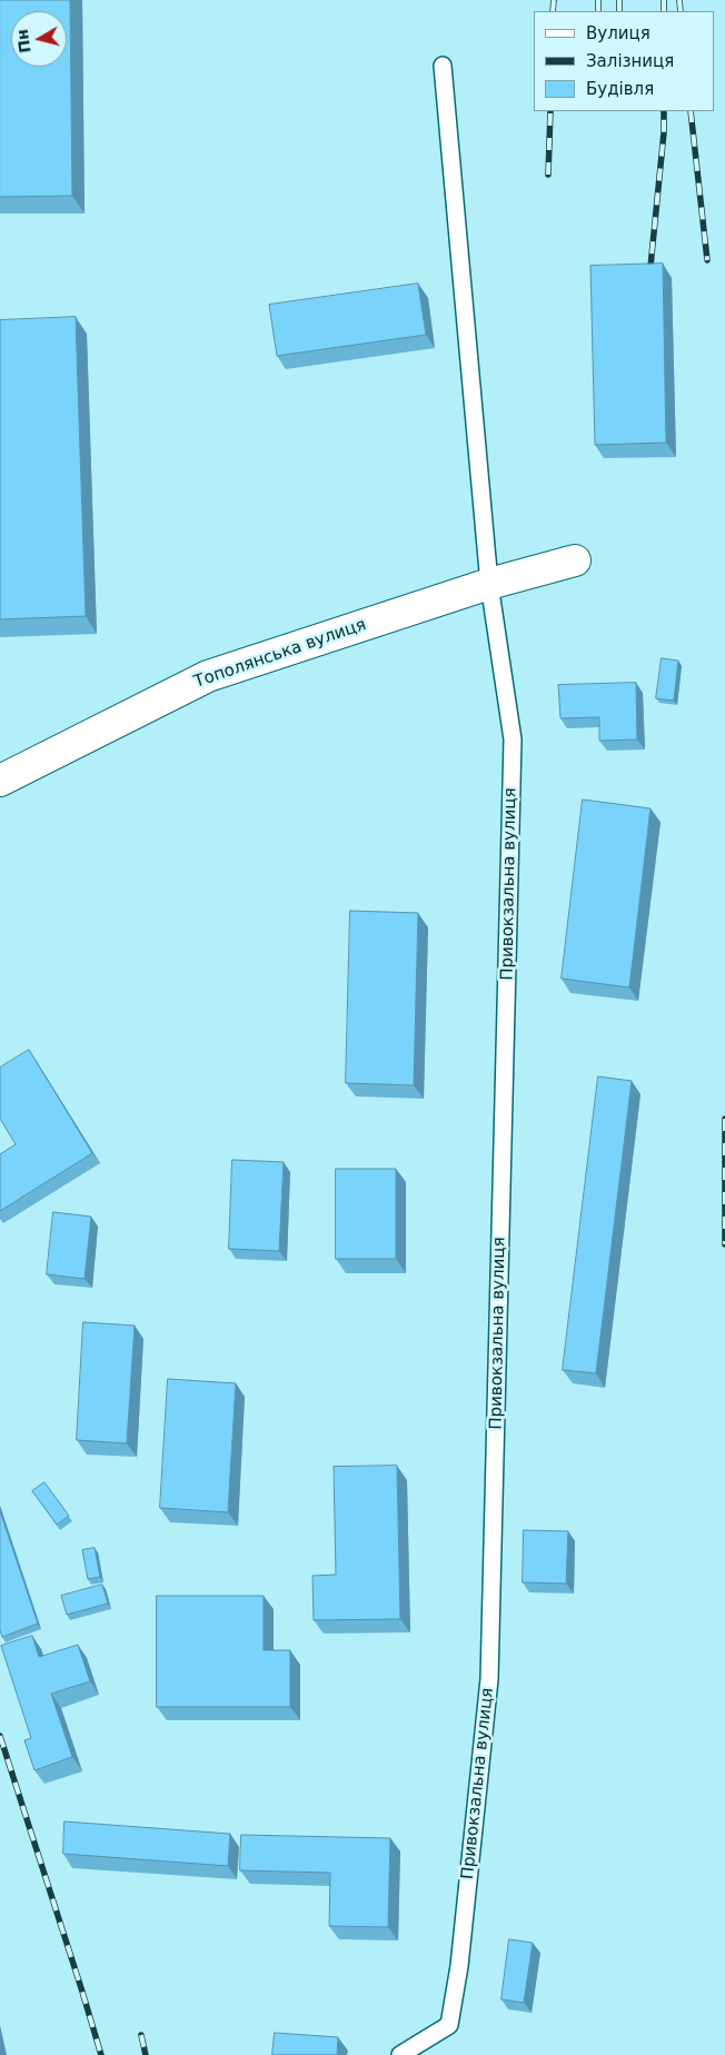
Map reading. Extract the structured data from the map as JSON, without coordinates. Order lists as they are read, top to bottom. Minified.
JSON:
{"streets":{"street":["Тополянська вулиця"],"lane":["Привокзальна вулиця"]},"crossings":[["Тополянська вулиця","Привокзальна вулиця"]],"legend":["Вулиця","Залізниця","Будівля"],"north":"left"}
